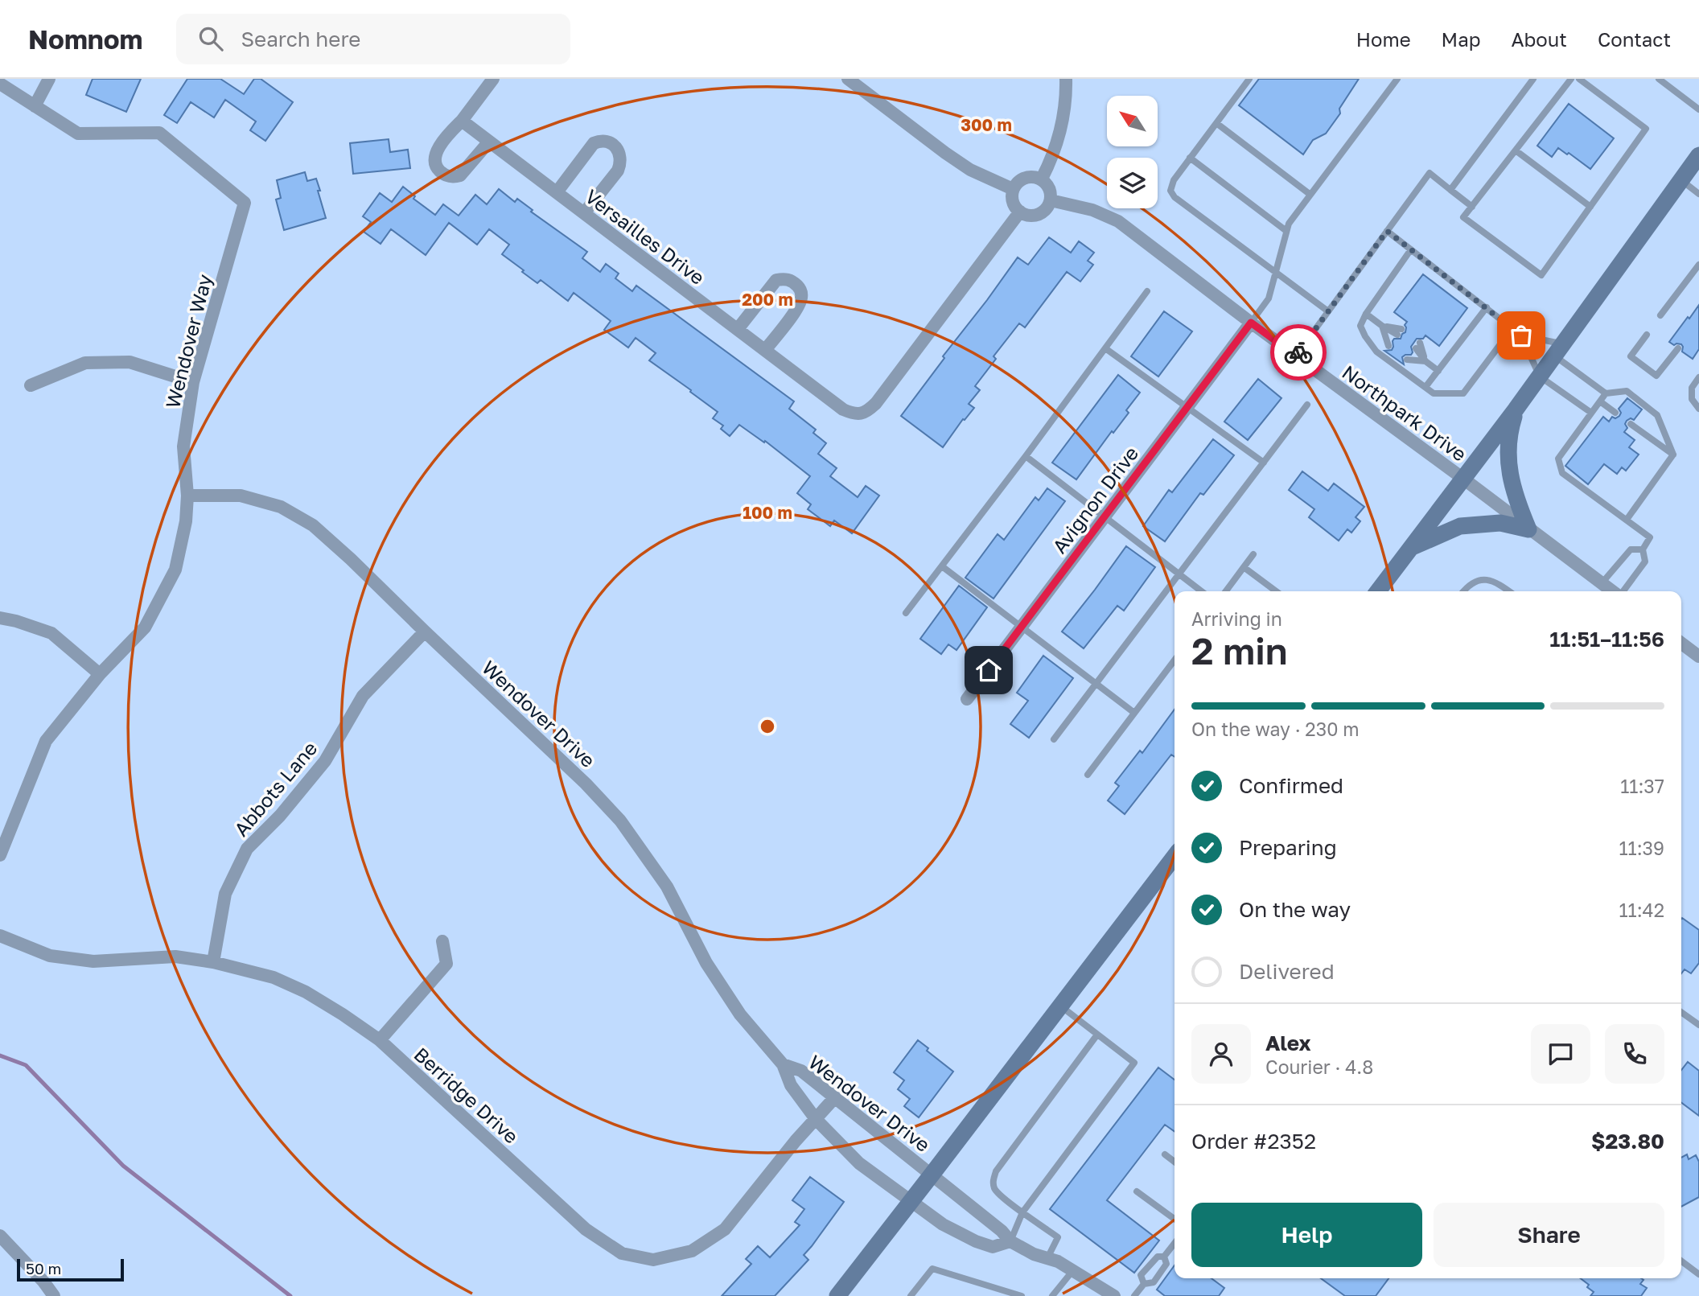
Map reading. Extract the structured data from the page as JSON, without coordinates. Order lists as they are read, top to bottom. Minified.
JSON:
{"streets":{"street":["Versailles Drive","Wendover Way","Northpark Drive","Avignon Drive","Wendover Drive","Abbots Lane","Berridge Drive"]},"crossings":[["Versailles Drive","Northpark Drive"],["Wendover Way","Wendover Drive"],["Northpark Drive","Avignon Drive"],["Wendover Drive","Abbots Lane"],["Wendover Drive","Berridge Drive"],["Abbots Lane","Berridge Drive"]],"scale_bar":"50 m","north":"top left","page":{"header":"Nomnom","search":"Search here","nav":["Home","Map","About","Contact"],"heading":["2 min","Arriving in","11:51–11:56"],"panel":["Alex","Courier · 4.8","Order #2352","$23.80"],"bar":"On the way · 230 m","list":[["Confirmed","11:37"],["Preparing","11:39"],["On the way","11:42"],"Delivered"],"buttons":["Help","Share"],"scale":"50 m"},"rings":["300 m","200 m","100 m"]}
